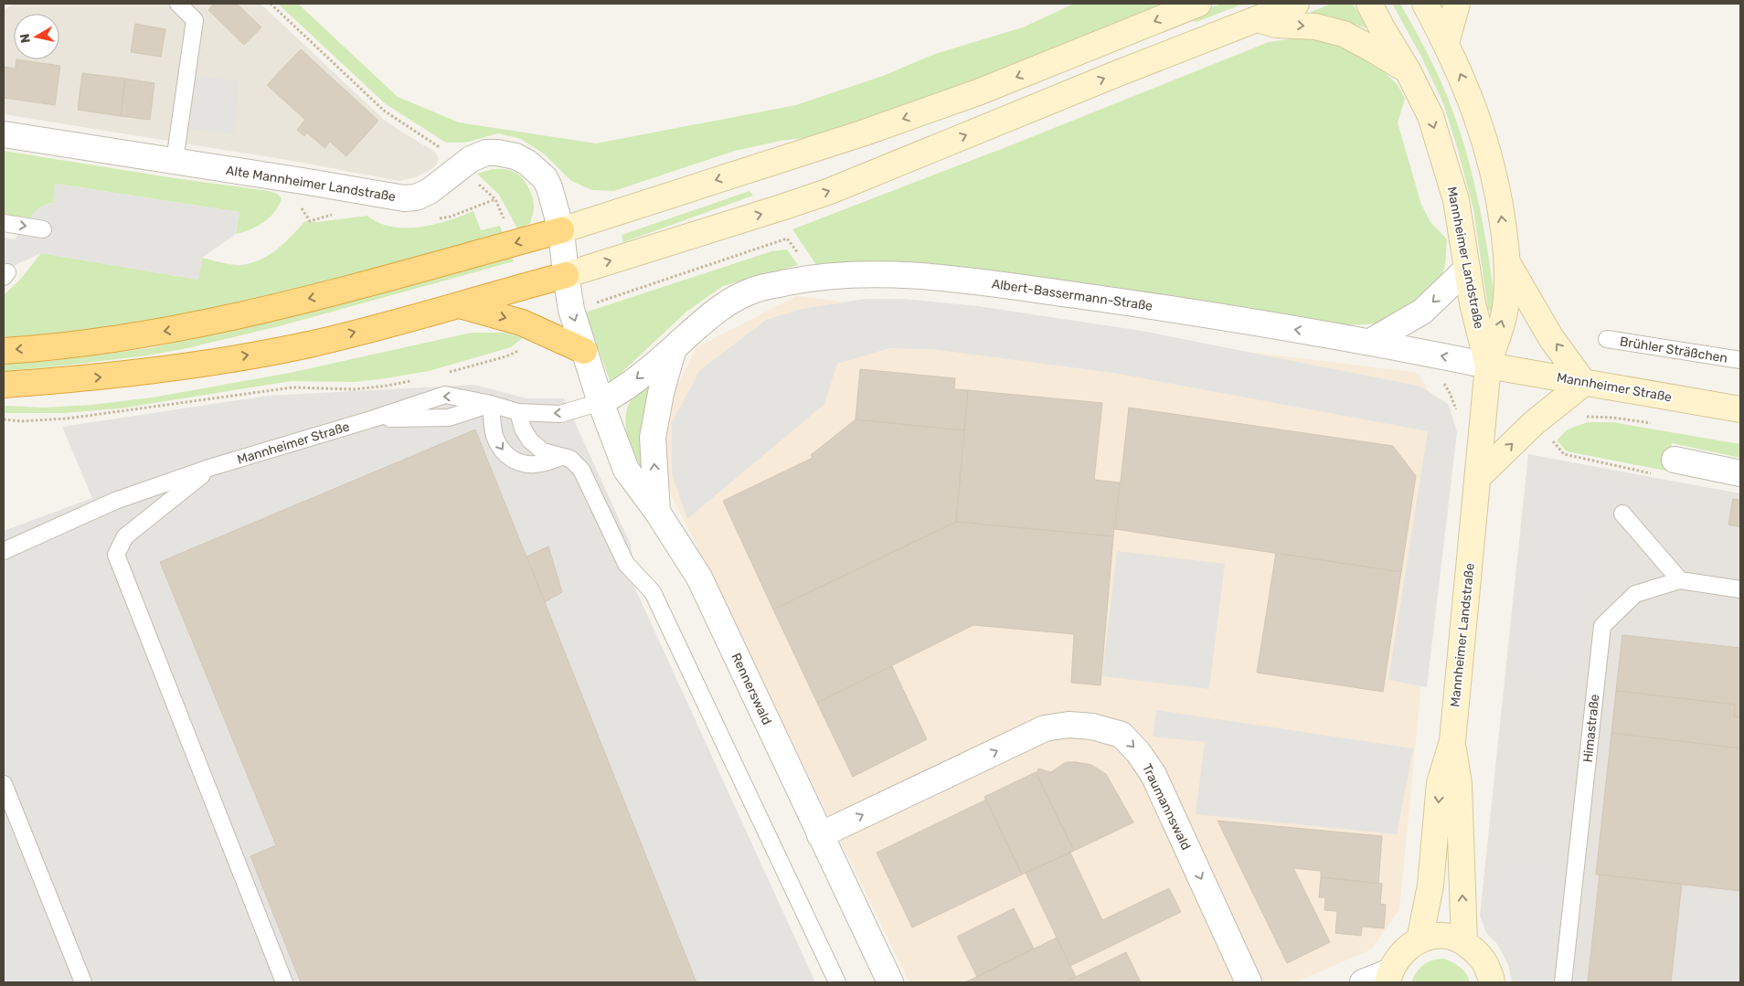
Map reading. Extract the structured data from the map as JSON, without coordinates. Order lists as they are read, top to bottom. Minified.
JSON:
{"streets":{"main road":["Mannheimer Landstraße","Mannheimer Straße"],"street":["Alte Mannheimer Landstraße","Albert-Bassermann-Straße","Rennerswald","Traumannswald"],"lane":["Brühler Sträßchen","Himastraße"]},"crossings":[["Alte Mannheimer Landstraße","Rennerswald"],["Mannheimer Landstraße","Albert-Bassermann-Straße"],["Mannheimer Landstraße","Mannheimer Straße"],["Albert-Bassermann-Straße","Mannheimer Straße"],["Albert-Bassermann-Straße","Rennerswald"],["Mannheimer Straße","Rennerswald"],["Rennerswald","Traumannswald"]],"one_way":["Albert-Bassermann-Straße"],"north":"left"}
